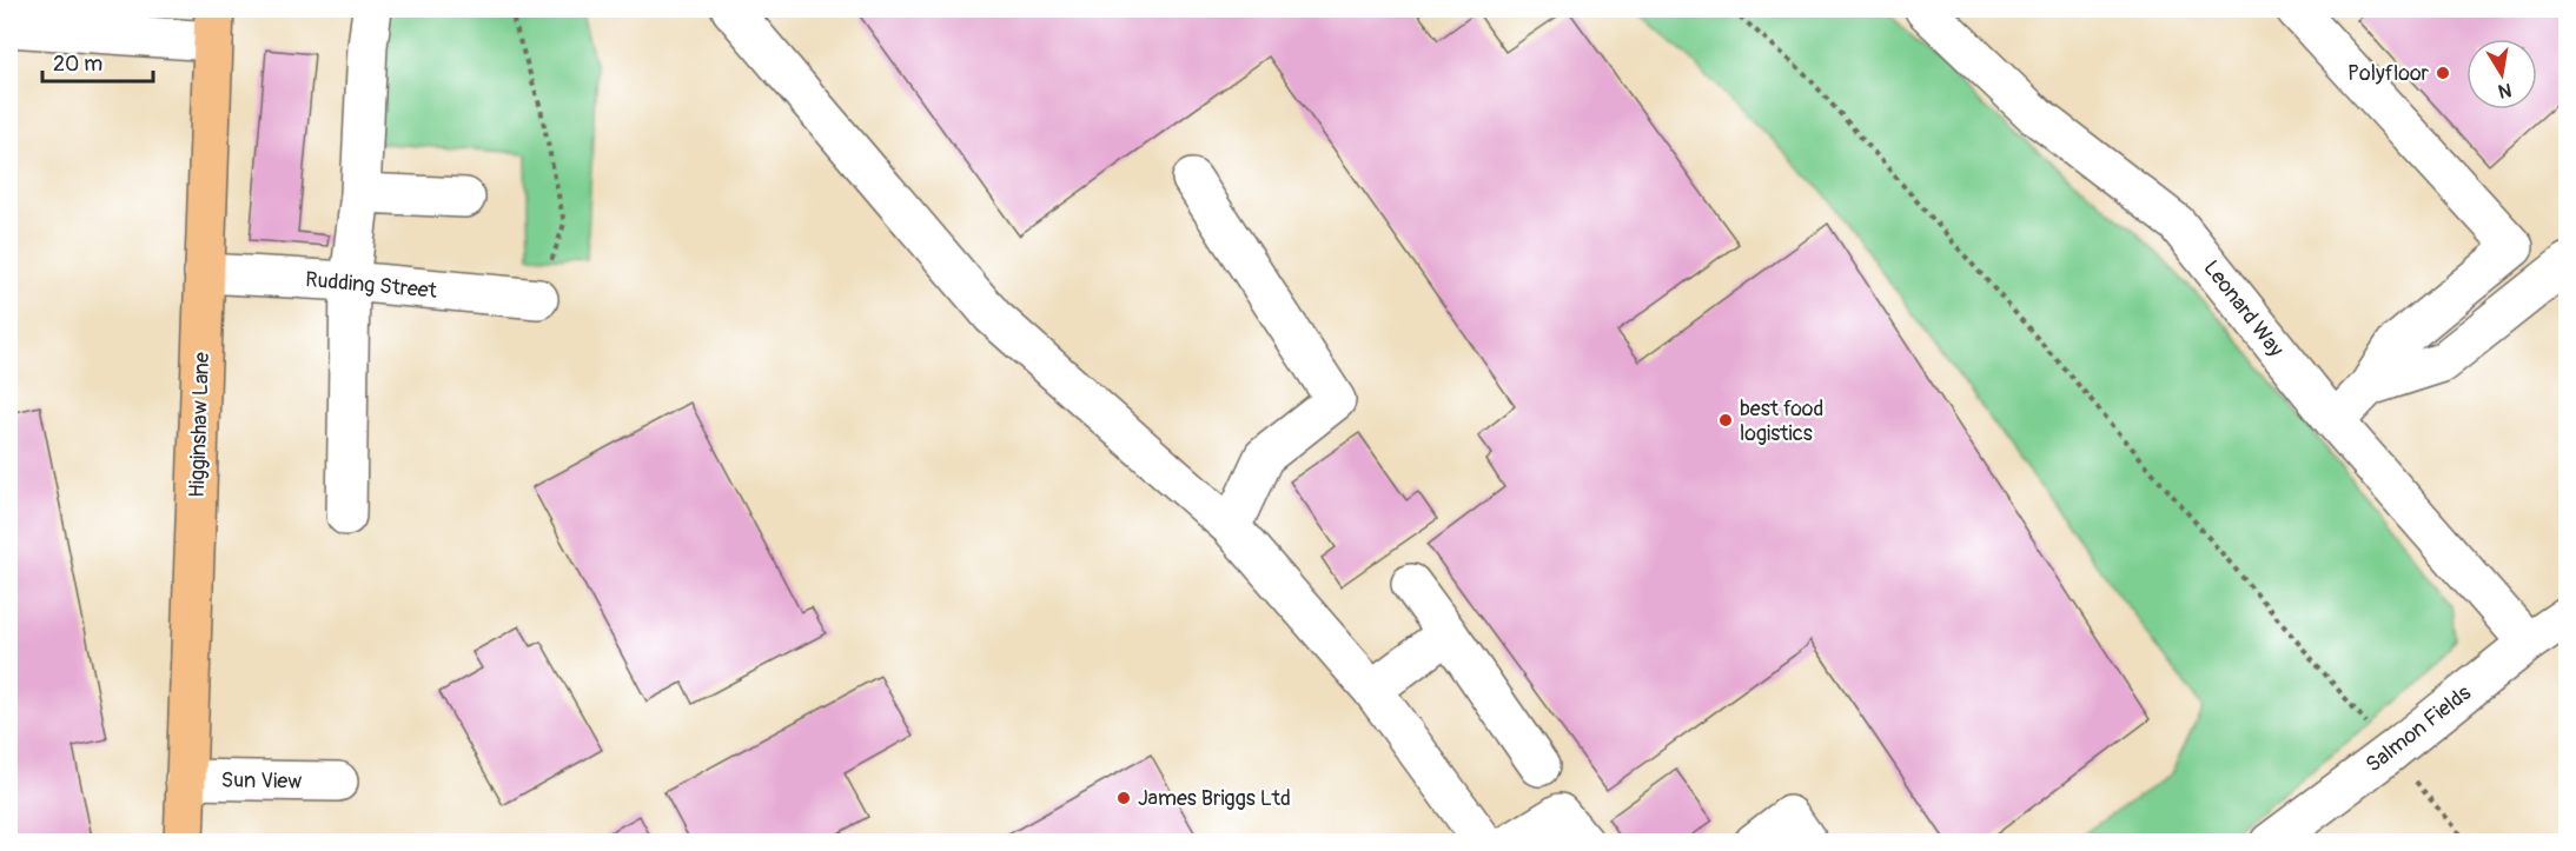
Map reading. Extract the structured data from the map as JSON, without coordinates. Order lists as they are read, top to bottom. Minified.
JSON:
{"streets":{"main road":["Higginshaw Lane"],"street":["Rudding Street","Leonard Way","Salmon Fields","Sun View"]},"crossings":[["Rudding Street","Higginshaw Lane"],["Leonard Way","Salmon Fields"],["Higginshaw Lane","Sun View"]],"places":["Polyfloor","best food logistics","James Briggs Ltd"],"scale_bar":"20 m","north":"bottom"}
